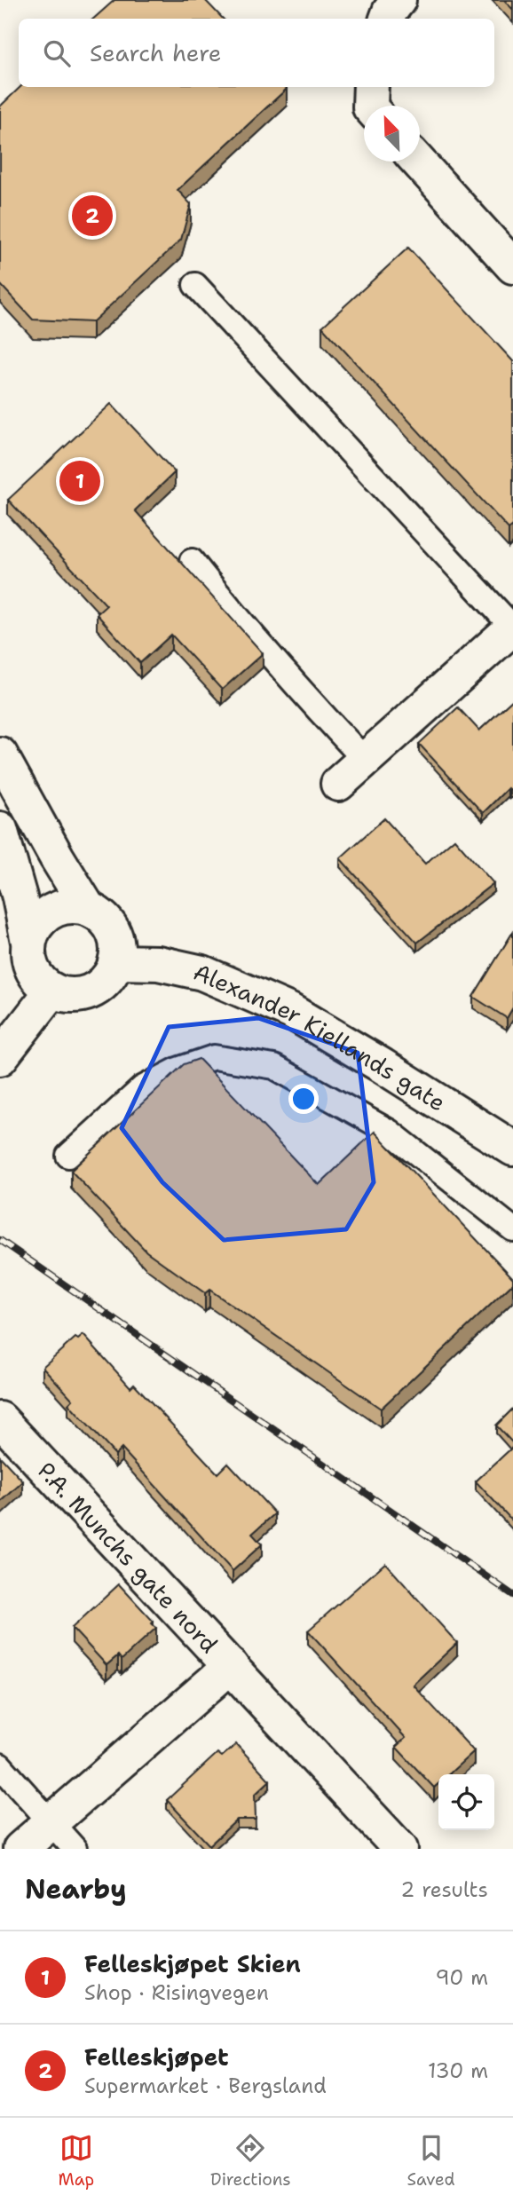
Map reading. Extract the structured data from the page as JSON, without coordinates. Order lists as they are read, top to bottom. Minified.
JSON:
{"streets":{"street":["Alexander Kiellands gate","P.A. Munchs gate nord"]},"north":"top left","page":{"search":"Search here","pins":["2","1"],"heading":["Nearby","2 results"],"list":[{"mark":"1","name":"Felleskjøpet Skien","note":"Shop · Risingvegen","value":"90 m"},{"mark":"2","name":"Felleskjøpet","note":"Supermarket · Bergsland","value":"130 m"}],"nav":["Map","Directions","Saved"]}}
